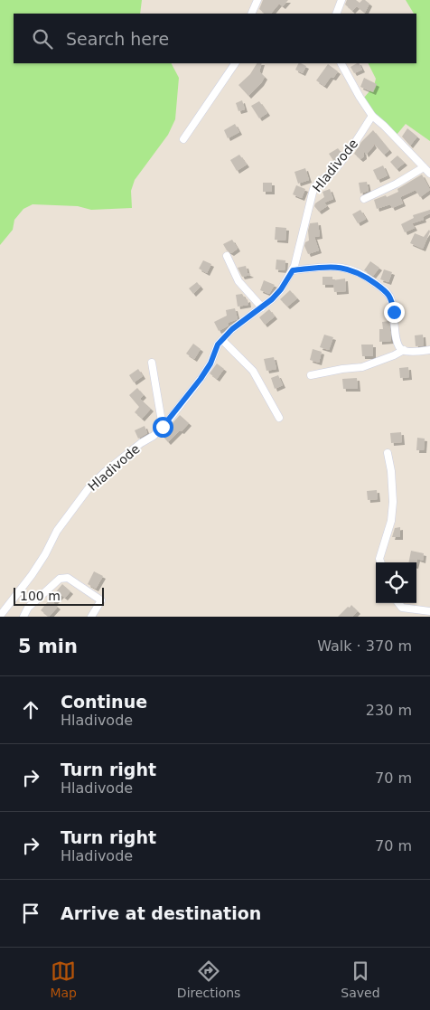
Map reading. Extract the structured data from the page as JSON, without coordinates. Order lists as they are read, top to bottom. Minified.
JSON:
{"streets":{"street":["Hladivode"]},"scale_bar":"100 m","page":{"search":"Search here","scale":"100 m","heading":["5 min","Walk · 370 m"],"list":[["Continue","Hladivode","230 m"],["Turn right","Hladivode","70 m"],["Turn right","Hladivode","70 m"],"Arrive at destination"],"nav":["Map","Directions","Saved"]}}
